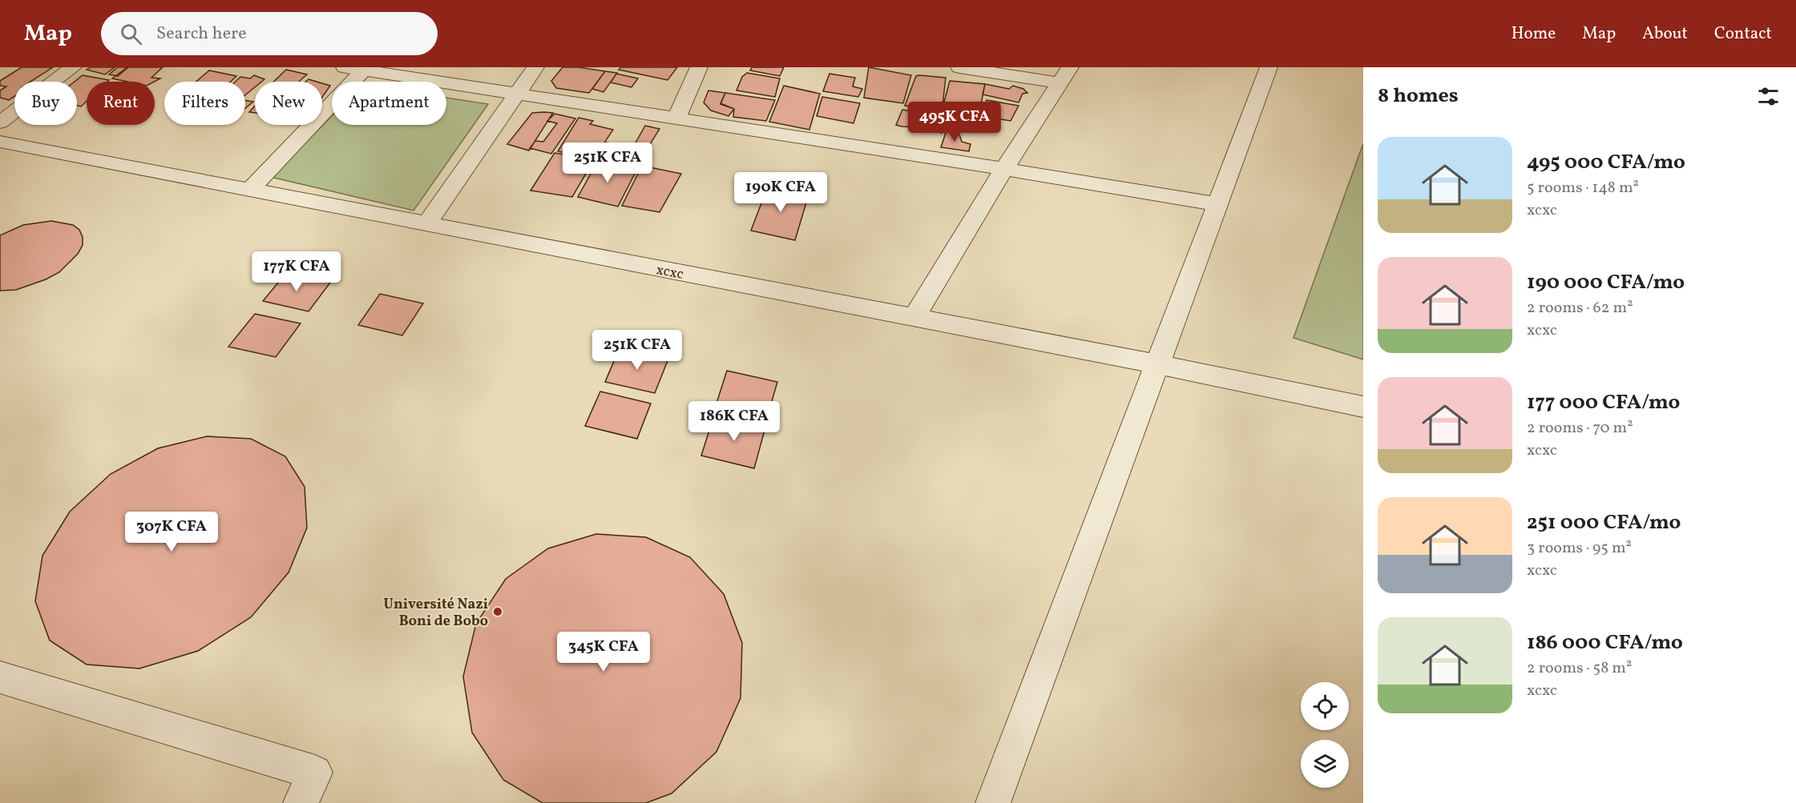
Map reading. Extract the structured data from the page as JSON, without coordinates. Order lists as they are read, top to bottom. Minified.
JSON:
{"streets":{"street":["xcxc"]},"places":["Université Nazi Boni de Bobo"],"page":{"header":"Map","search":"Search here","nav":["Home","Map","About","Contact"],"heading":"8 homes","chip":["Buy","Rent","Filters","New","Apartment"],"price":["495K CFA","251K CFA","190K CFA","177K CFA","251K CFA","186K CFA","307K CFA","345K CFA"],"list":[{"name":"495 000 CFA/mo","note":"5 rooms · 148 m² · xcxc"},{"name":"190 000 CFA/mo","note":"2 rooms · 62 m² · xcxc"},{"name":"177 000 CFA/mo","note":"2 rooms · 70 m² · xcxc"},{"name":"251 000 CFA/mo","note":"3 rooms · 95 m² · xcxc"},{"name":"186 000 CFA/mo","note":"2 rooms · 58 m² · xcxc"}]}}
